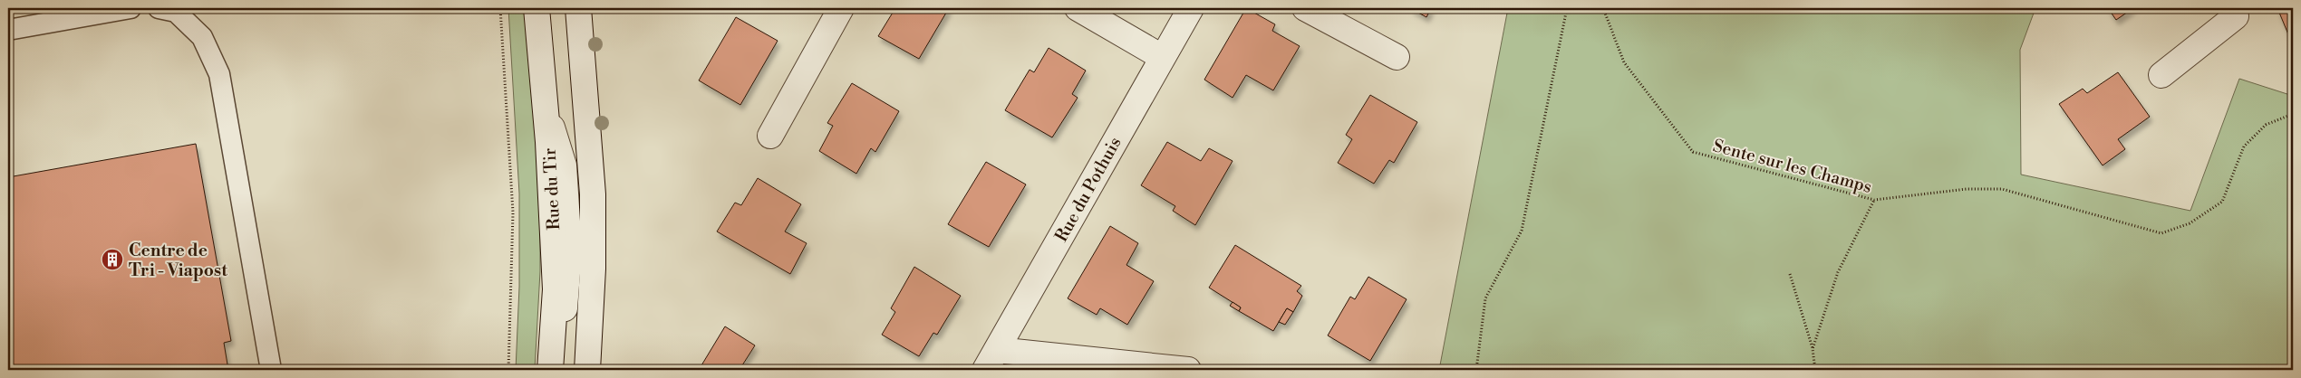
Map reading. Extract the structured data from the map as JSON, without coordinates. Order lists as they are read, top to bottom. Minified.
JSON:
{"streets":{"street":["Rue du Tir","Rue du Pothuis"],"path":["Sente sur les Champs"]},"places":{"building":["Centre de Tri - Viapost"]}}
